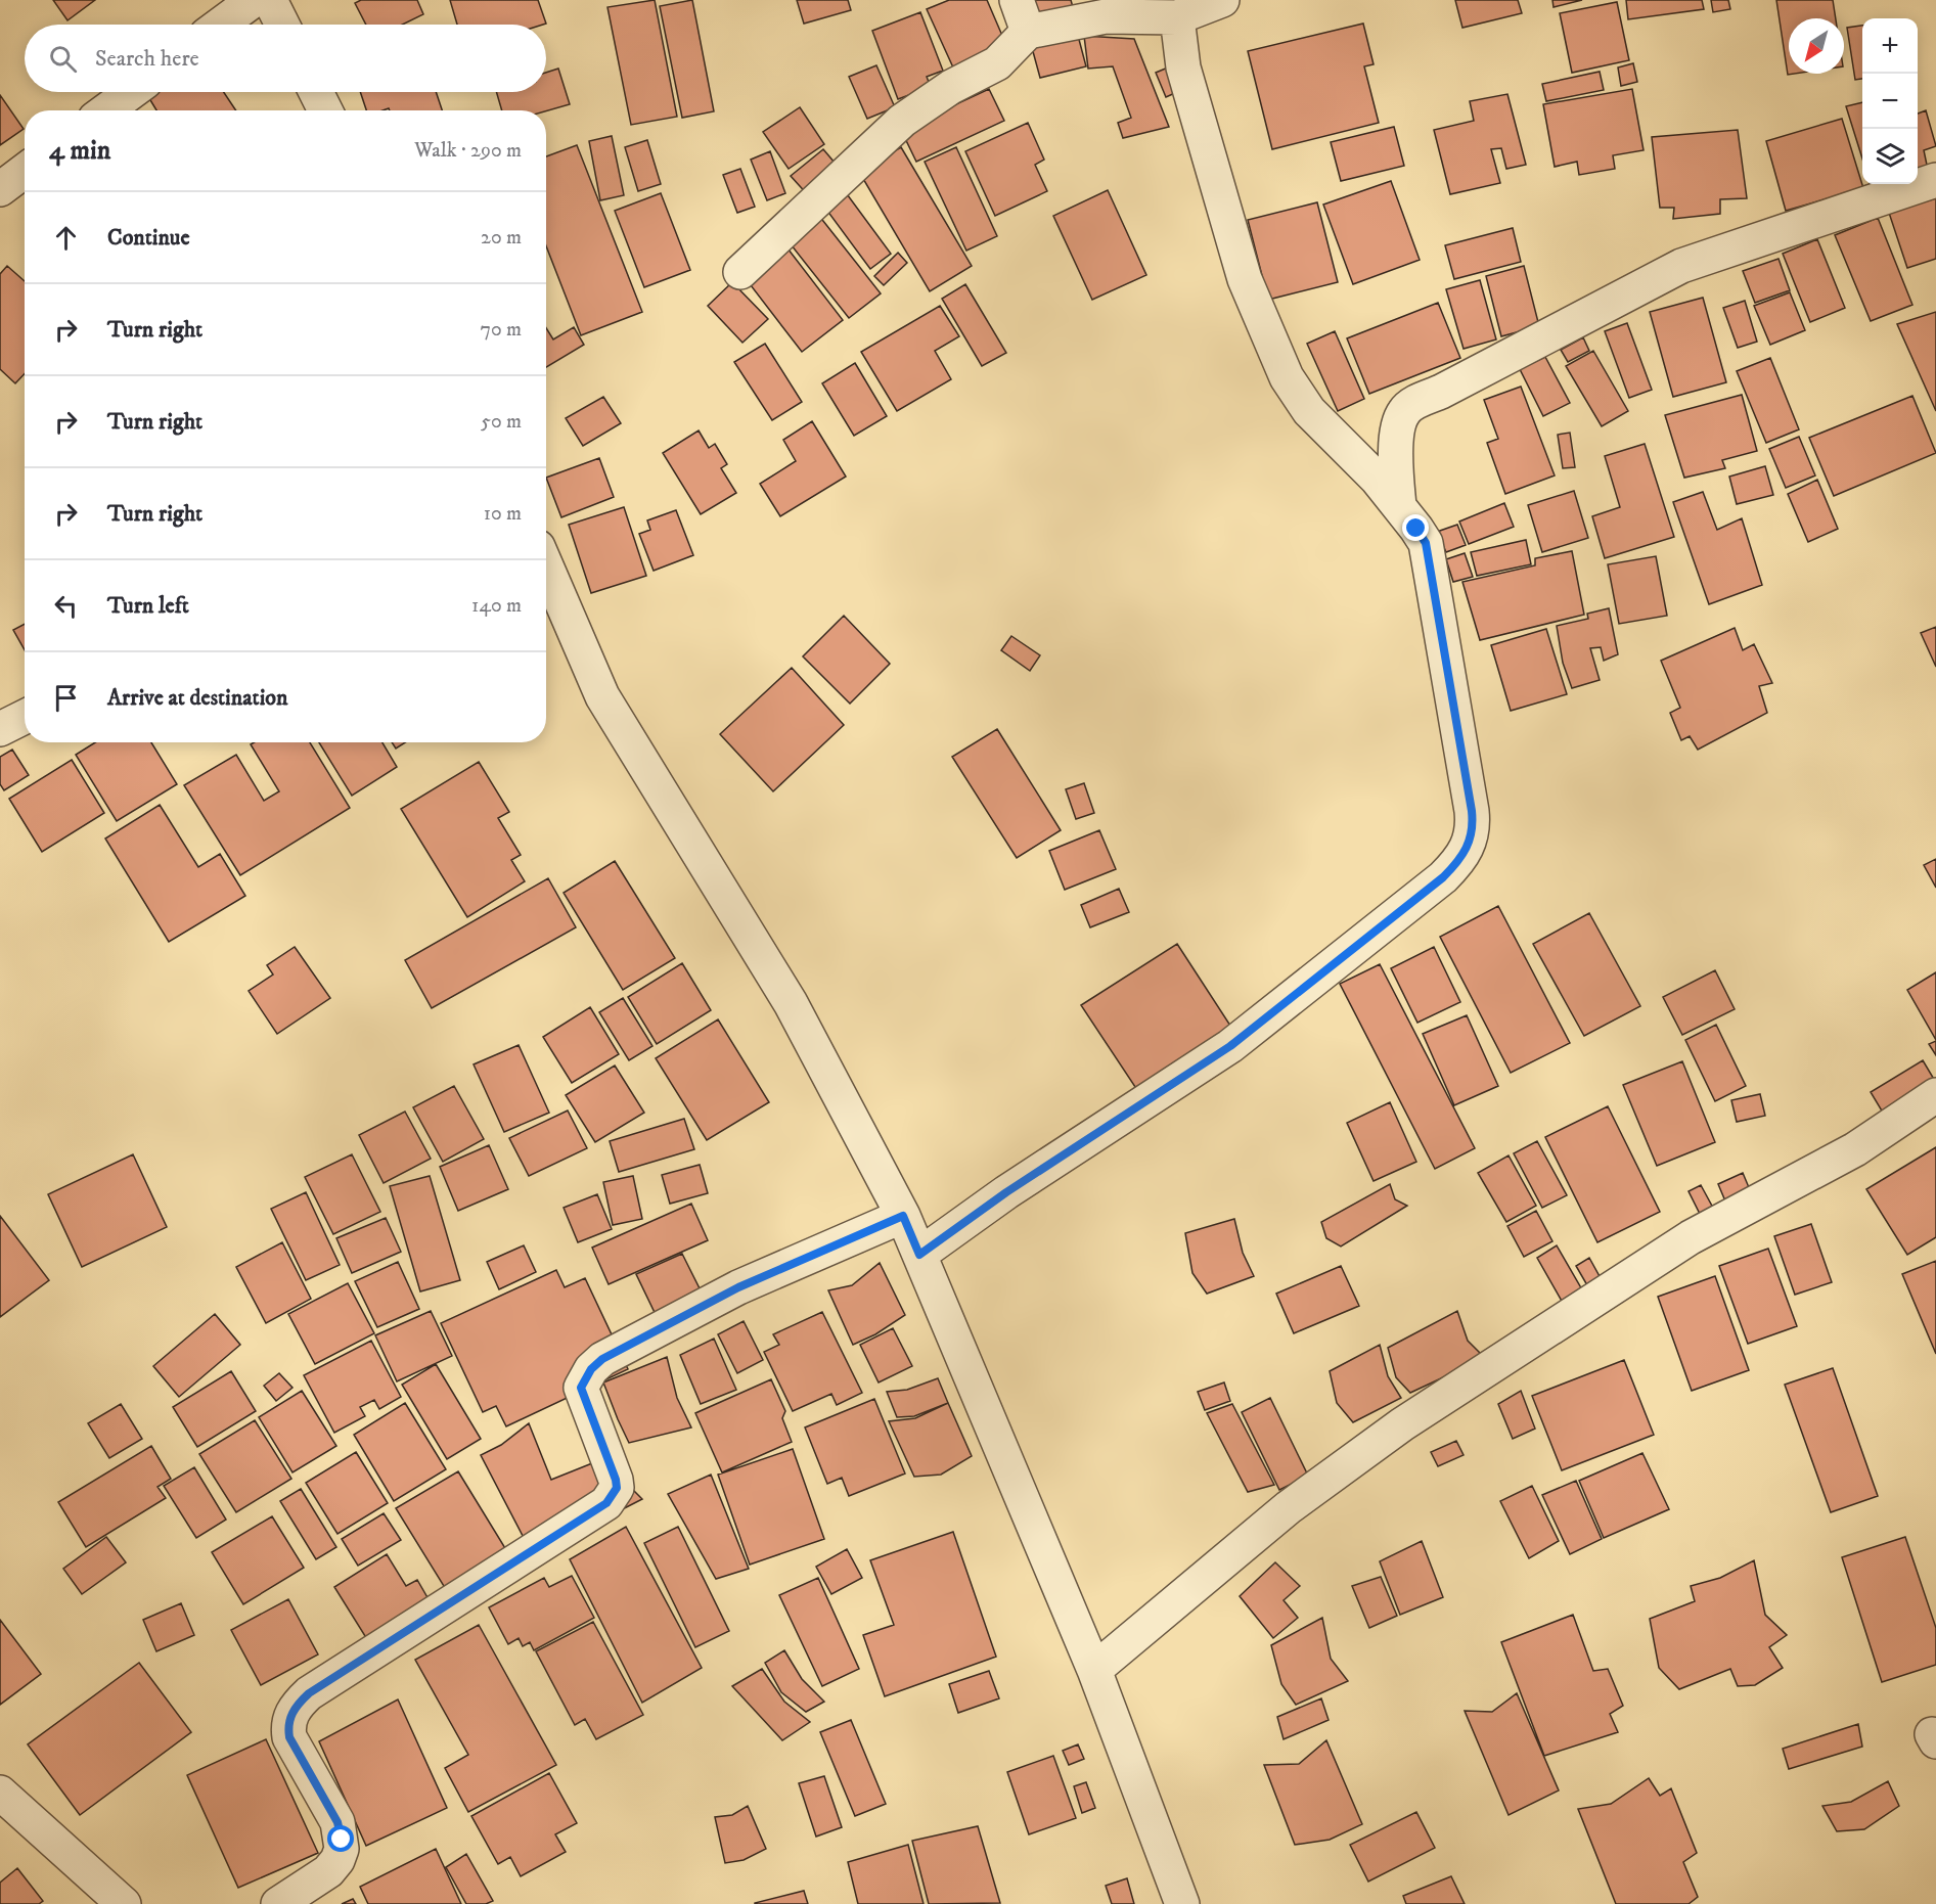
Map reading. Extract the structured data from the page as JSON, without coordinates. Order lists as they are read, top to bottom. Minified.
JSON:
{"north":"bottom left","page":{"map_buttons":["+","−"],"search":"Search here","heading":["4 min","Walk · 290 m"],"list":[["Continue","20 m"],["Turn right","70 m"],["Turn right","50 m"],["Turn right","10 m"],["Turn left","140 m"],"Arrive at destination"]}}
